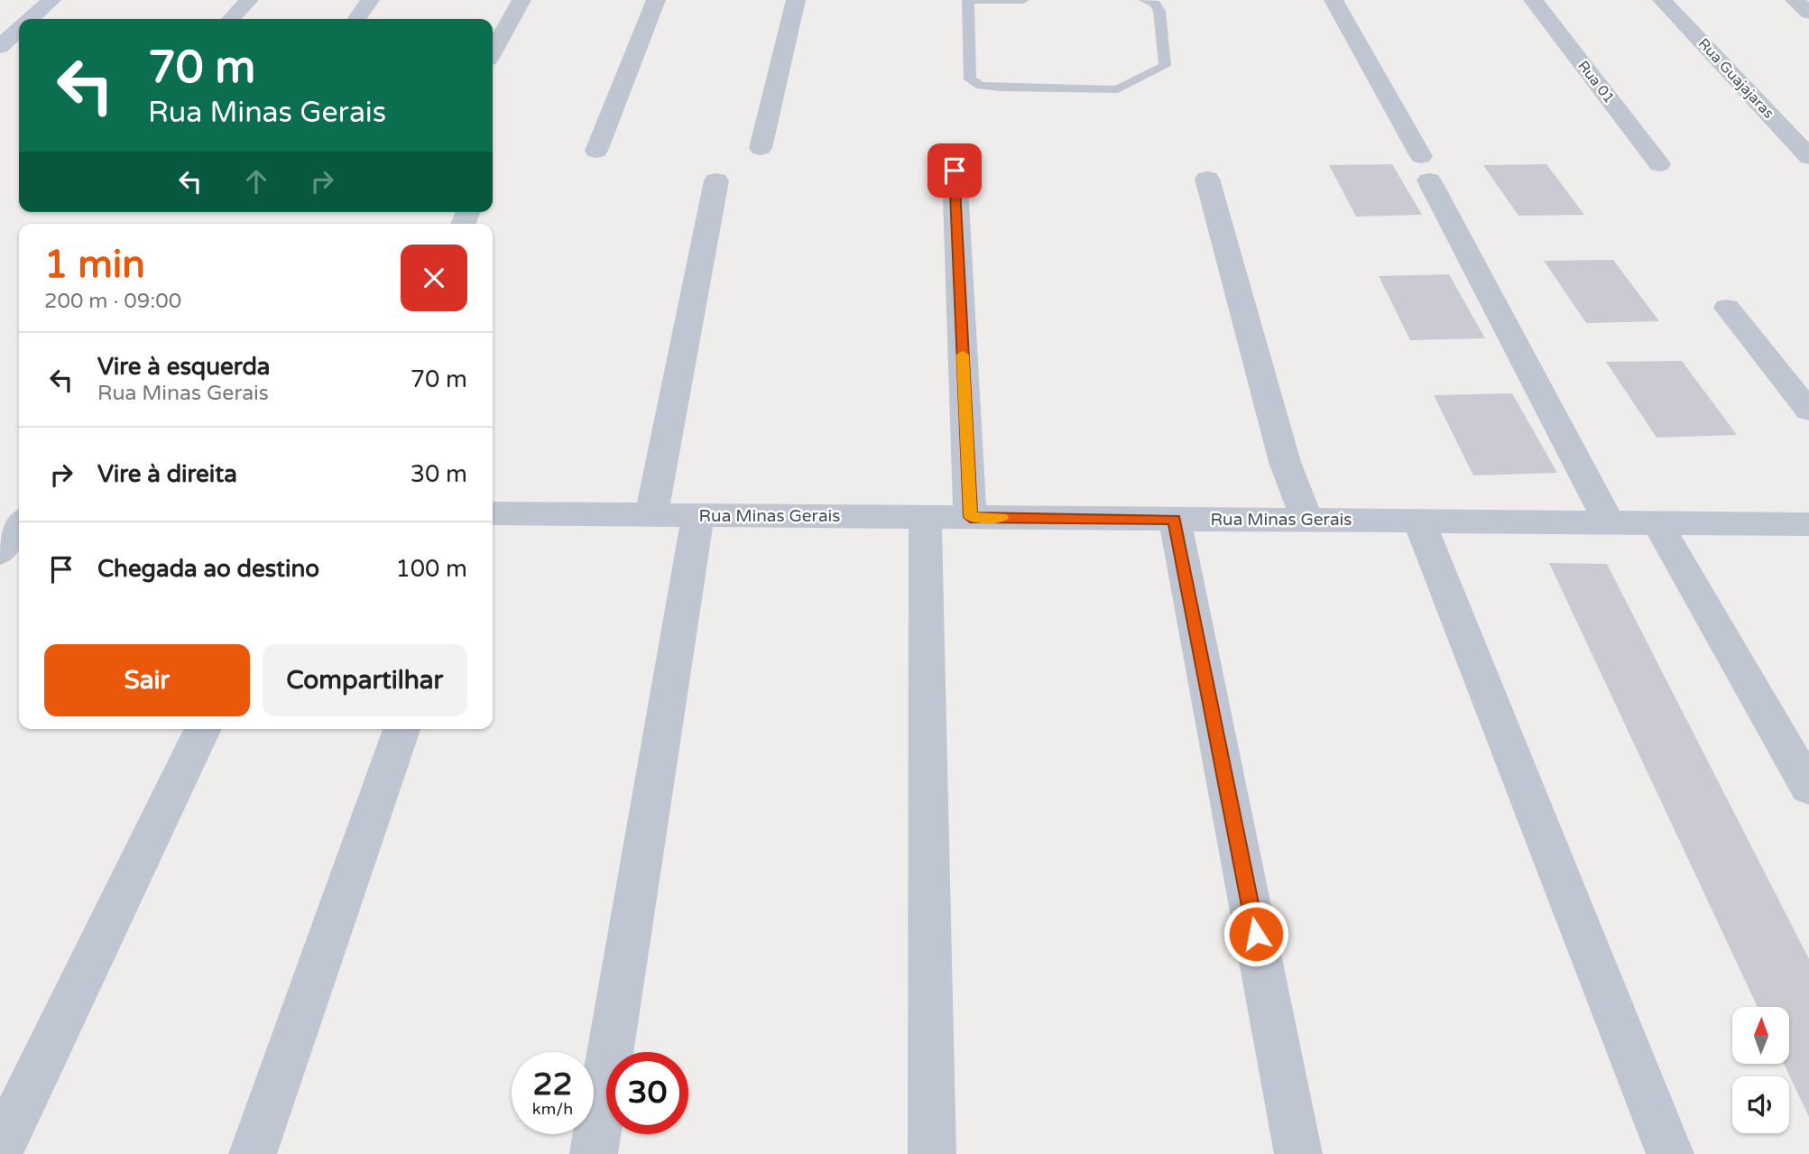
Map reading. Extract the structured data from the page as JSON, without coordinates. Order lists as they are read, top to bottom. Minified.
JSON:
{"streets":{"street":["Rua Guajajaras","Rua 01","Rua Minas Gerais"]},"north":"top","page":{"turn":["70 m","Rua Minas Gerais"],"heading":["1 min","200 m · 09:00"],"list":[{"name":"Vire à esquerda","note":"Rua Minas Gerais","value":"70 m"},{"name":"Vire à direita","value":"30 m"},{"name":"Chegada ao destino","value":"100 m"}],"buttons":["Sair","Compartilhar"],"speed":"22 km/h","limit":"30"}}
